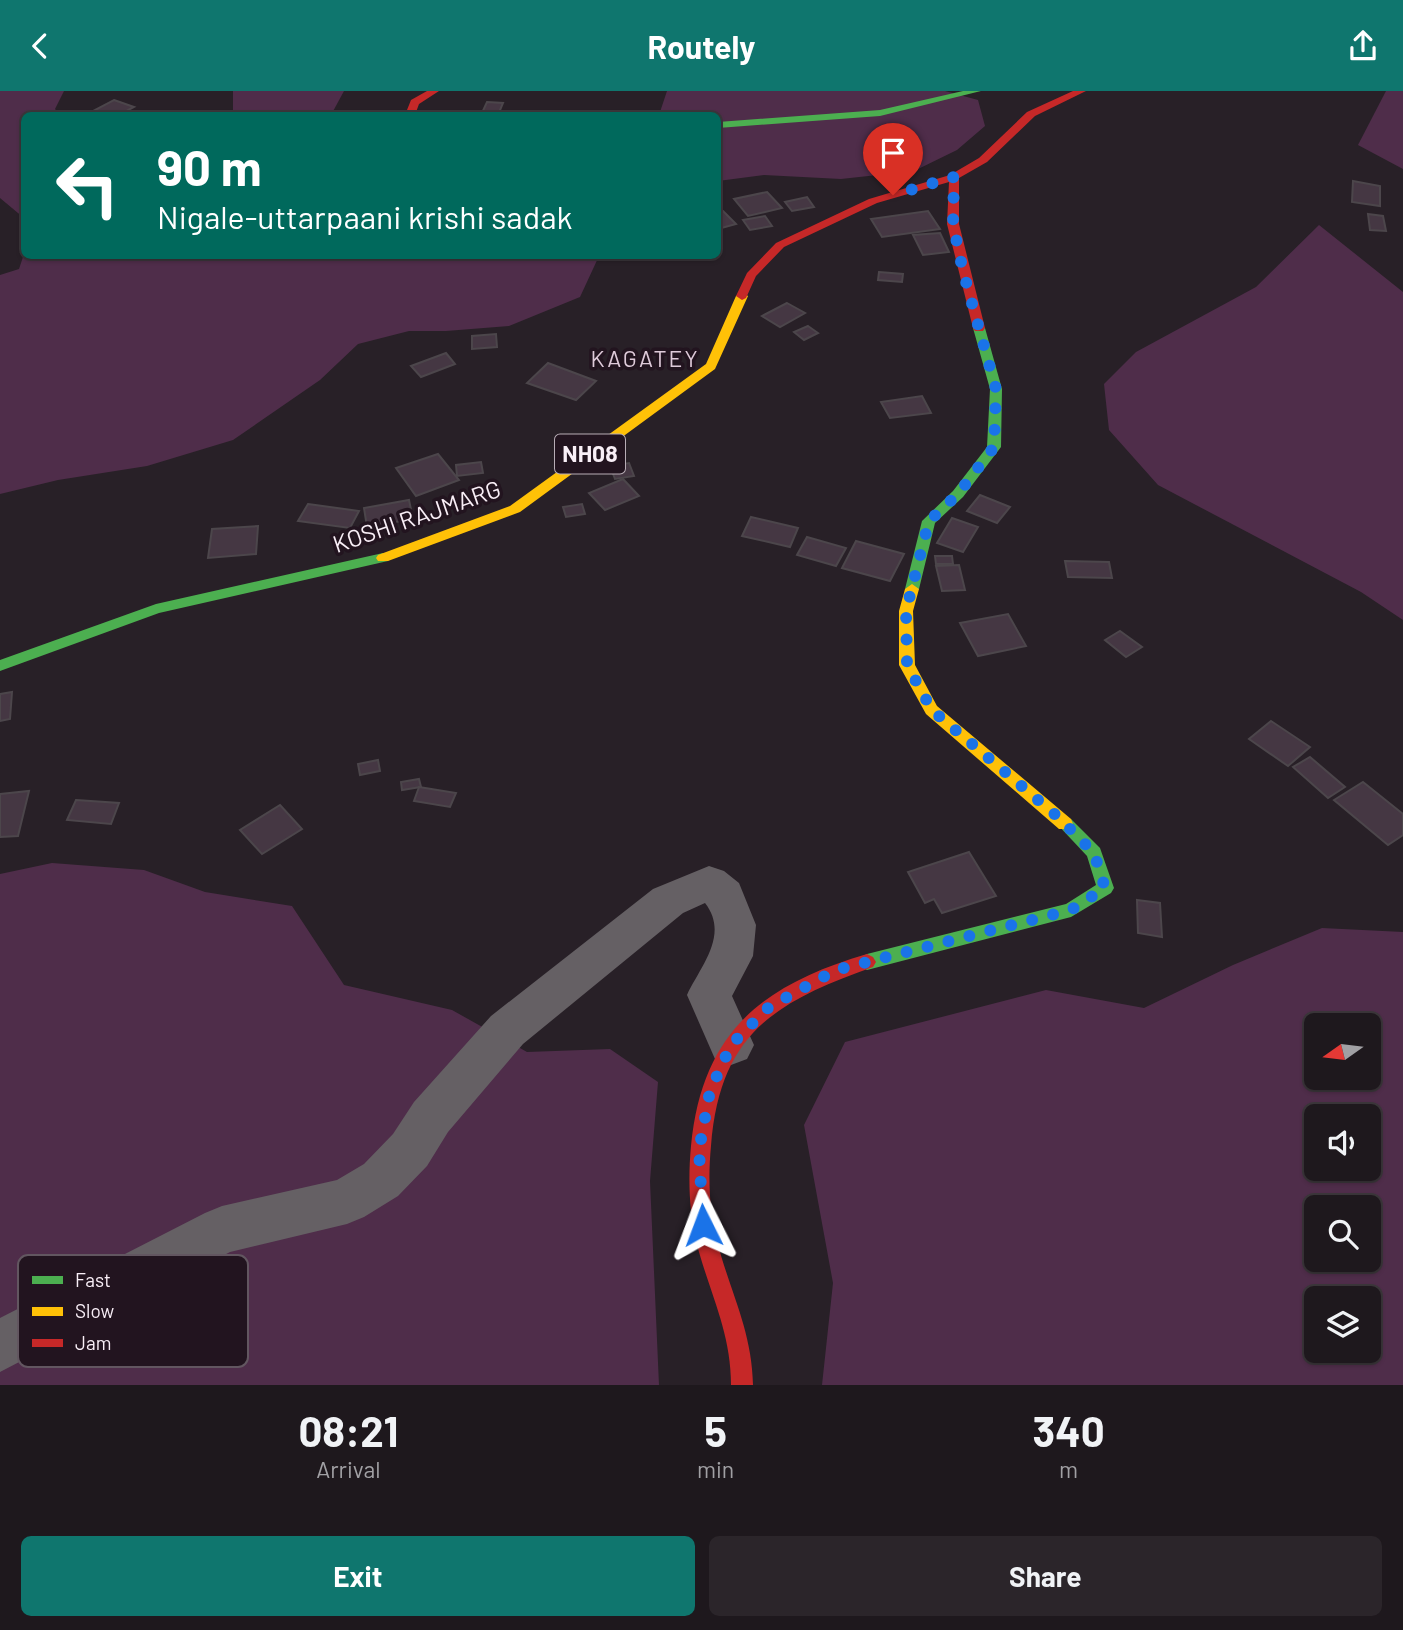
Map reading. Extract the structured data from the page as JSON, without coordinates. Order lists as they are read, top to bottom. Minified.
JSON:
{"streets":{"main road":["NH08","KOSHI RAJMARG"]},"districts":["KAGATEY"],"legend":["Fast","Slow","Jam"],"north":"left","page":{"header":"Routely","turn":["90 m","Nigale-uttarpaani krishi sadak"],"eta":["08:21","Arrival","5","min","340","m"],"buttons":["Exit","Share"]}}
